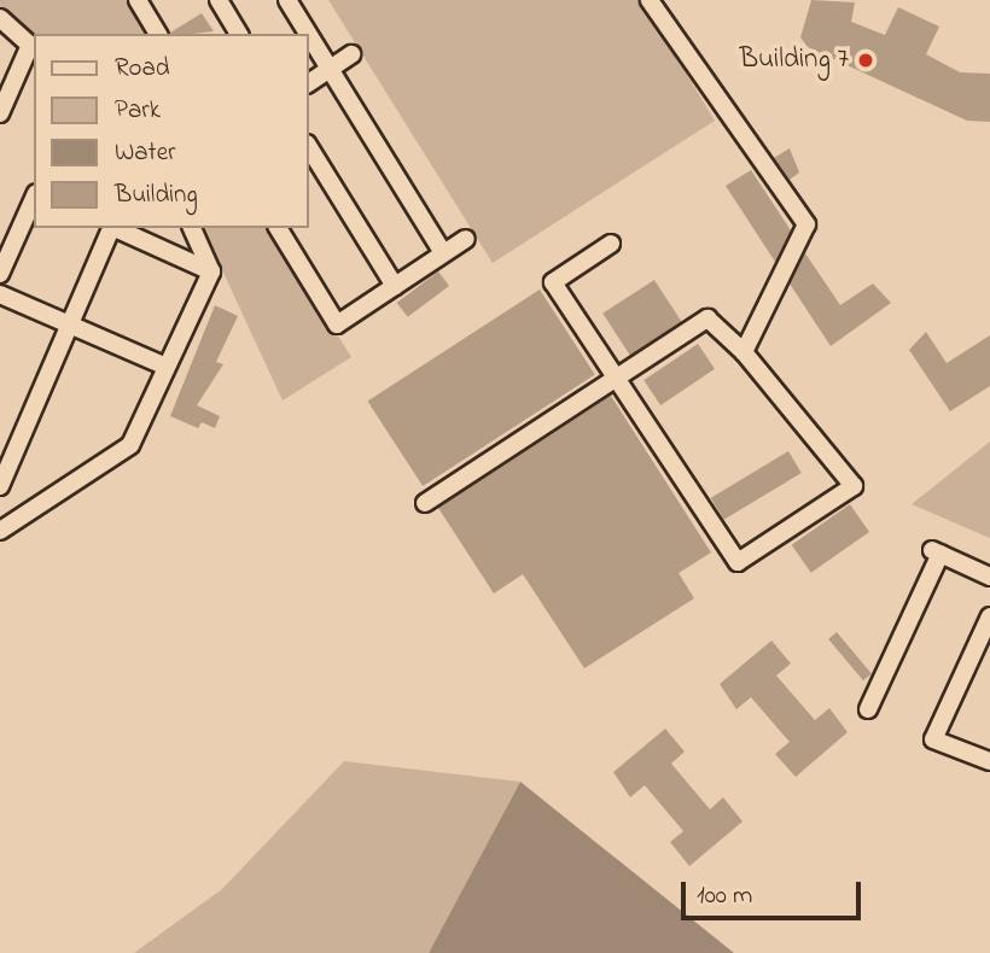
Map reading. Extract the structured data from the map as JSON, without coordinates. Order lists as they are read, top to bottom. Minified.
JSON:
{"places":["Building 7"],"legend":["Road","Park","Water","Building"],"scale_bar":"100 m"}
